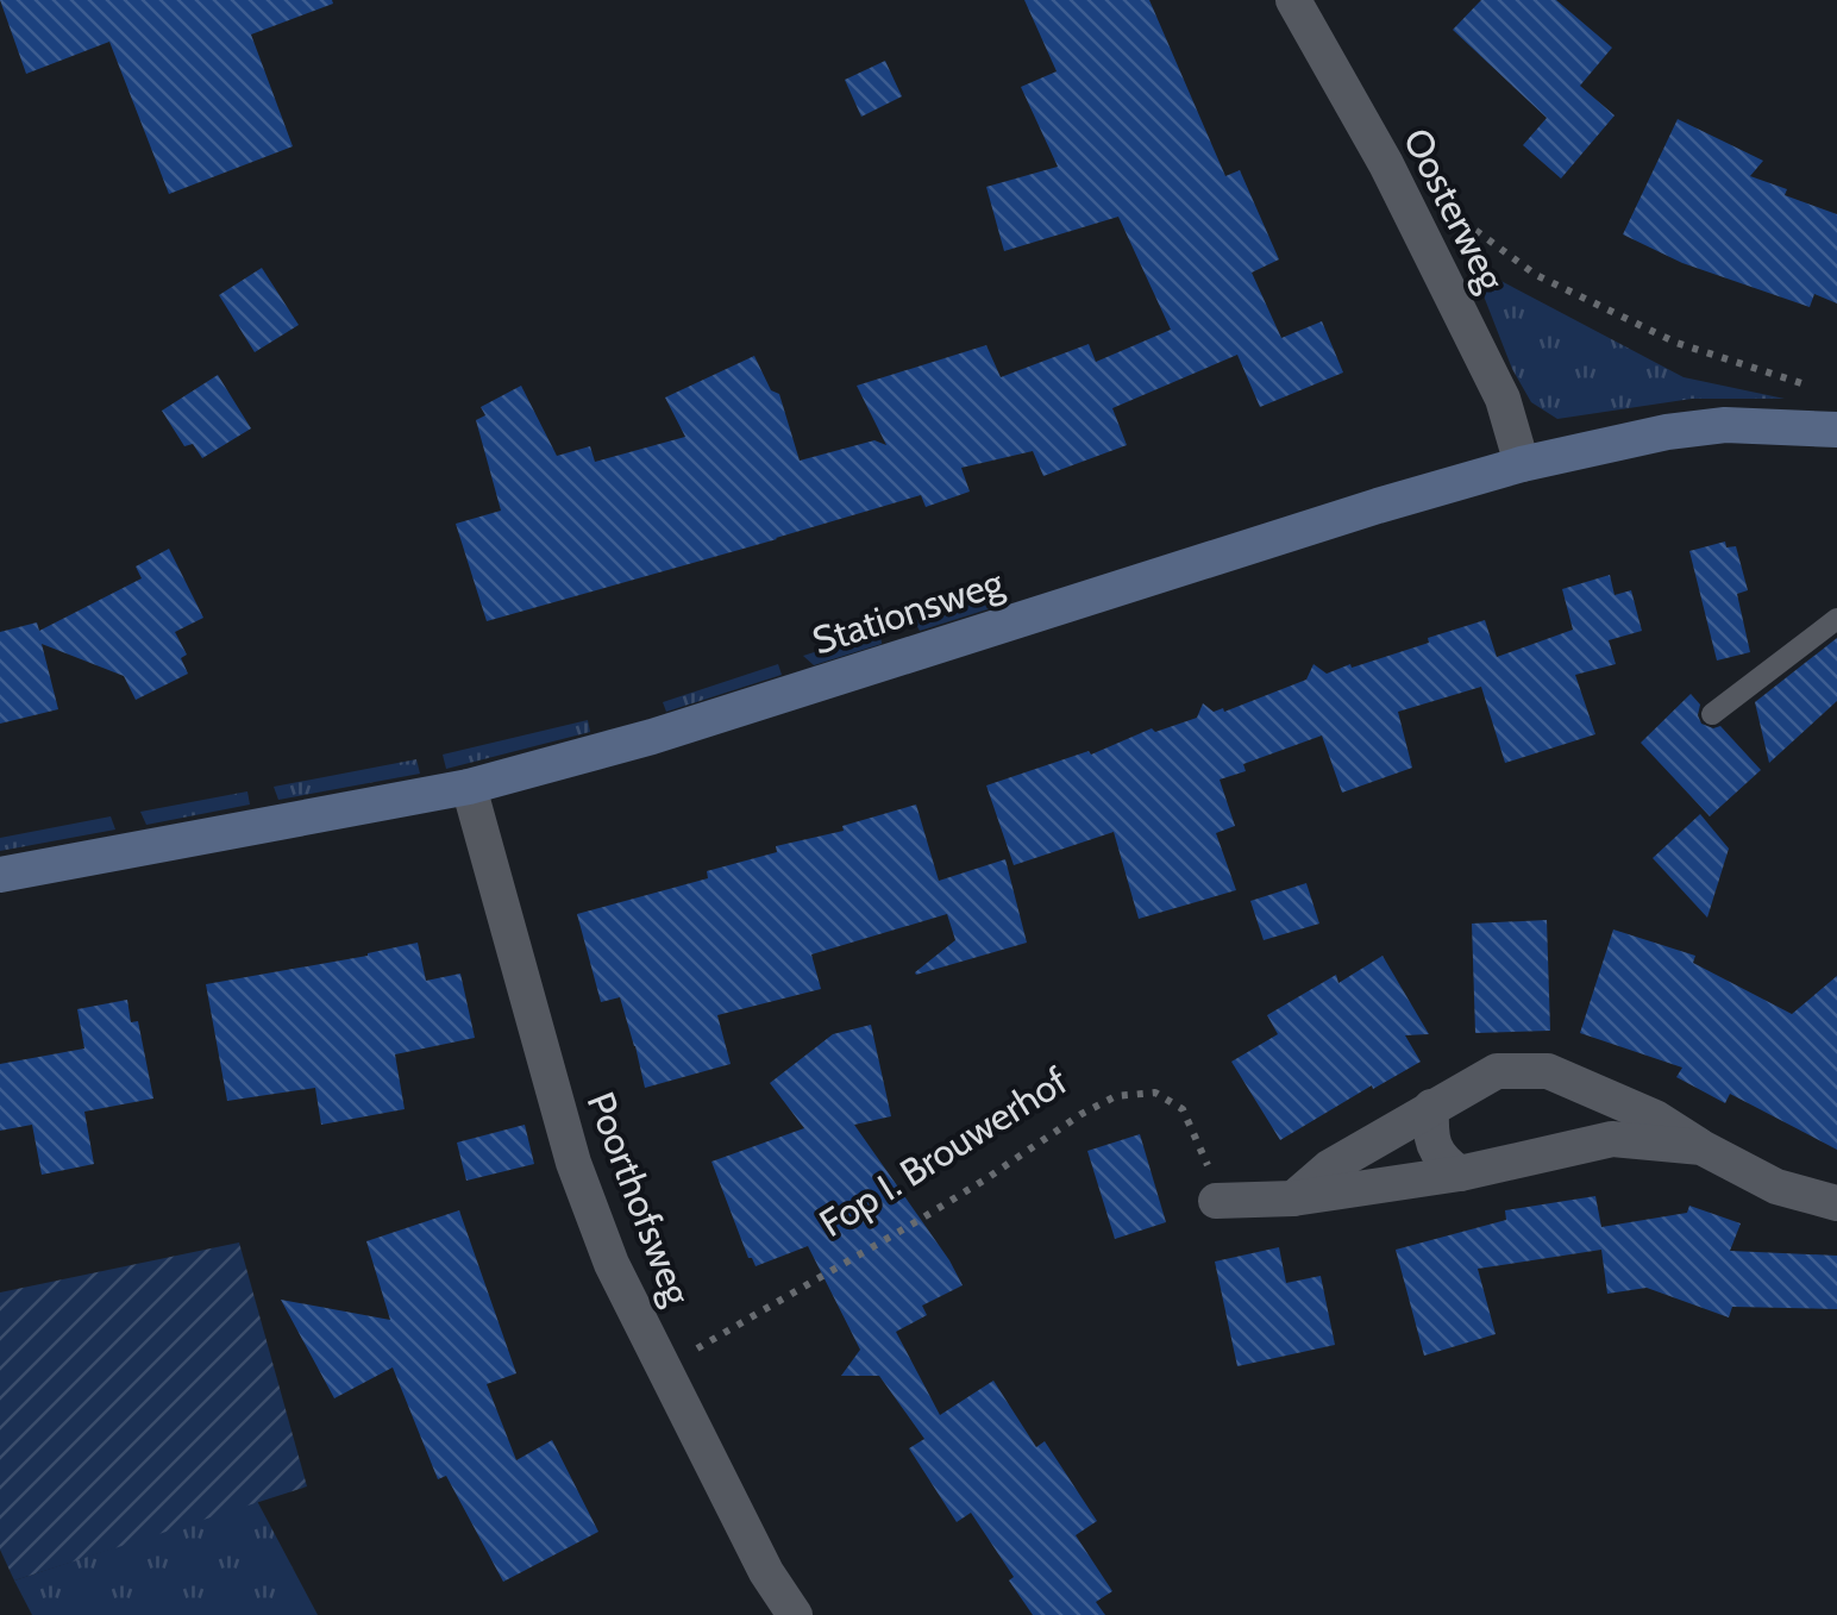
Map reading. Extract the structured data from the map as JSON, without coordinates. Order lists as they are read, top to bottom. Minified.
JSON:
{"streets":{"street":["Oosterweg","Stationsweg","Poorthofsweg"],"path":["Fop I. Brouwerhof"]},"crossings":[["Oosterweg","Stationsweg"],["Stationsweg","Poorthofsweg"],["Fop I. Brouwerhof","Poorthofsweg"]]}
